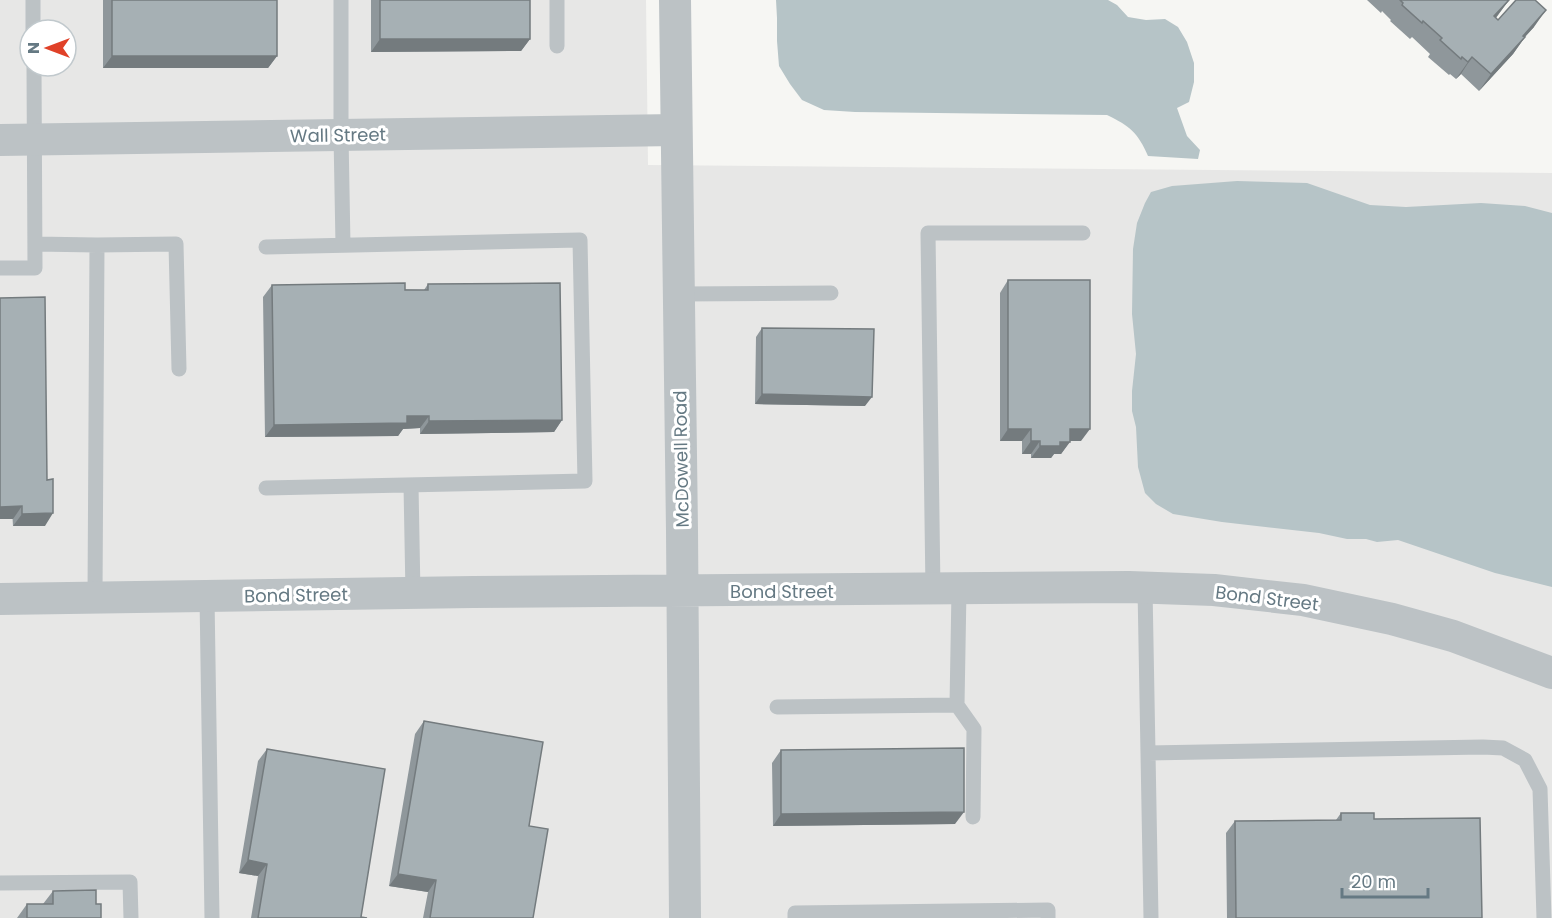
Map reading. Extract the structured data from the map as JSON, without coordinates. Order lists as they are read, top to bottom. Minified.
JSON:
{"streets":{"street":["Wall Street","McDowell Road","Bond Street"]},"crossings":[["Wall Street","McDowell Road"],["McDowell Road","Bond Street"]],"scale_bar":"20 m","north":"left"}
